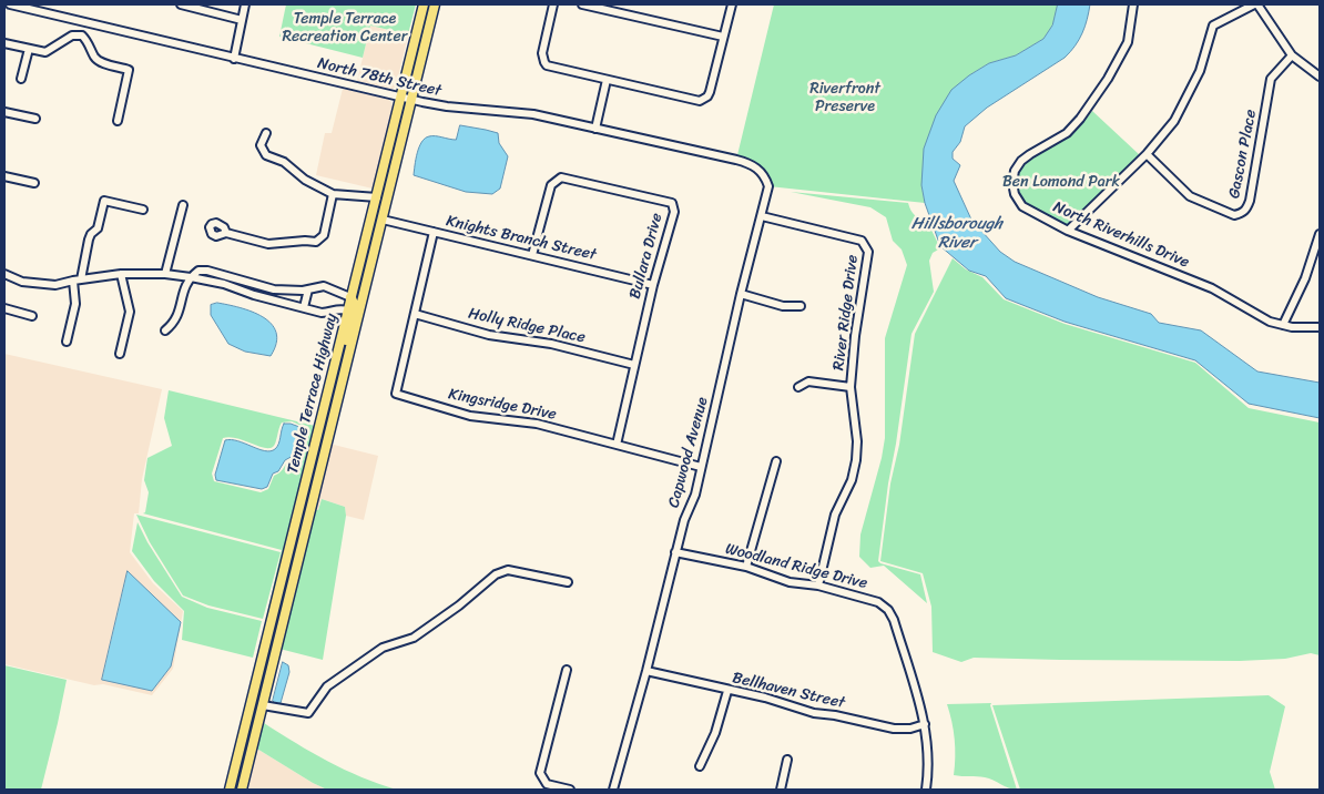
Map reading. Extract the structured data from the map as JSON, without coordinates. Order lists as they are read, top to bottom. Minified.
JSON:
{"streets":{"main road":["Temple Terrace Highway"],"street":["North 78th Street","Gascon Place","North Riverhills Drive","Knights Branch Street","Bullara Drive","River Ridge Drive","Holly Ridge Place","Kingsridge Drive","Capwood Avenue","Woodland Ridge Drive","Bellhaven Street"]},"crossings":[["North 78th Street","Temple Terrace Highway"],["North 78th Street","Capwood Avenue"],["Knights Branch Street","Bullara Drive"],["Knights Branch Street","Temple Terrace Highway"],["Knights Branch Street","Kingsridge Drive"],["Bullara Drive","Holly Ridge Place"],["Bullara Drive","Kingsridge Drive"],["River Ridge Drive","Capwood Avenue"],["River Ridge Drive","Woodland Ridge Drive"],["Holly Ridge Place","Kingsridge Drive"],["Kingsridge Drive","Capwood Avenue"],["Capwood Avenue","Woodland Ridge Drive"],["Capwood Avenue","Bellhaven Street"],["Woodland Ridge Drive","Bellhaven Street"]],"water":["Hillsborough River"],"parks":["Temple Terrace Recreation Center","Riverfront Preserve","Ben Lomond Park"]}
